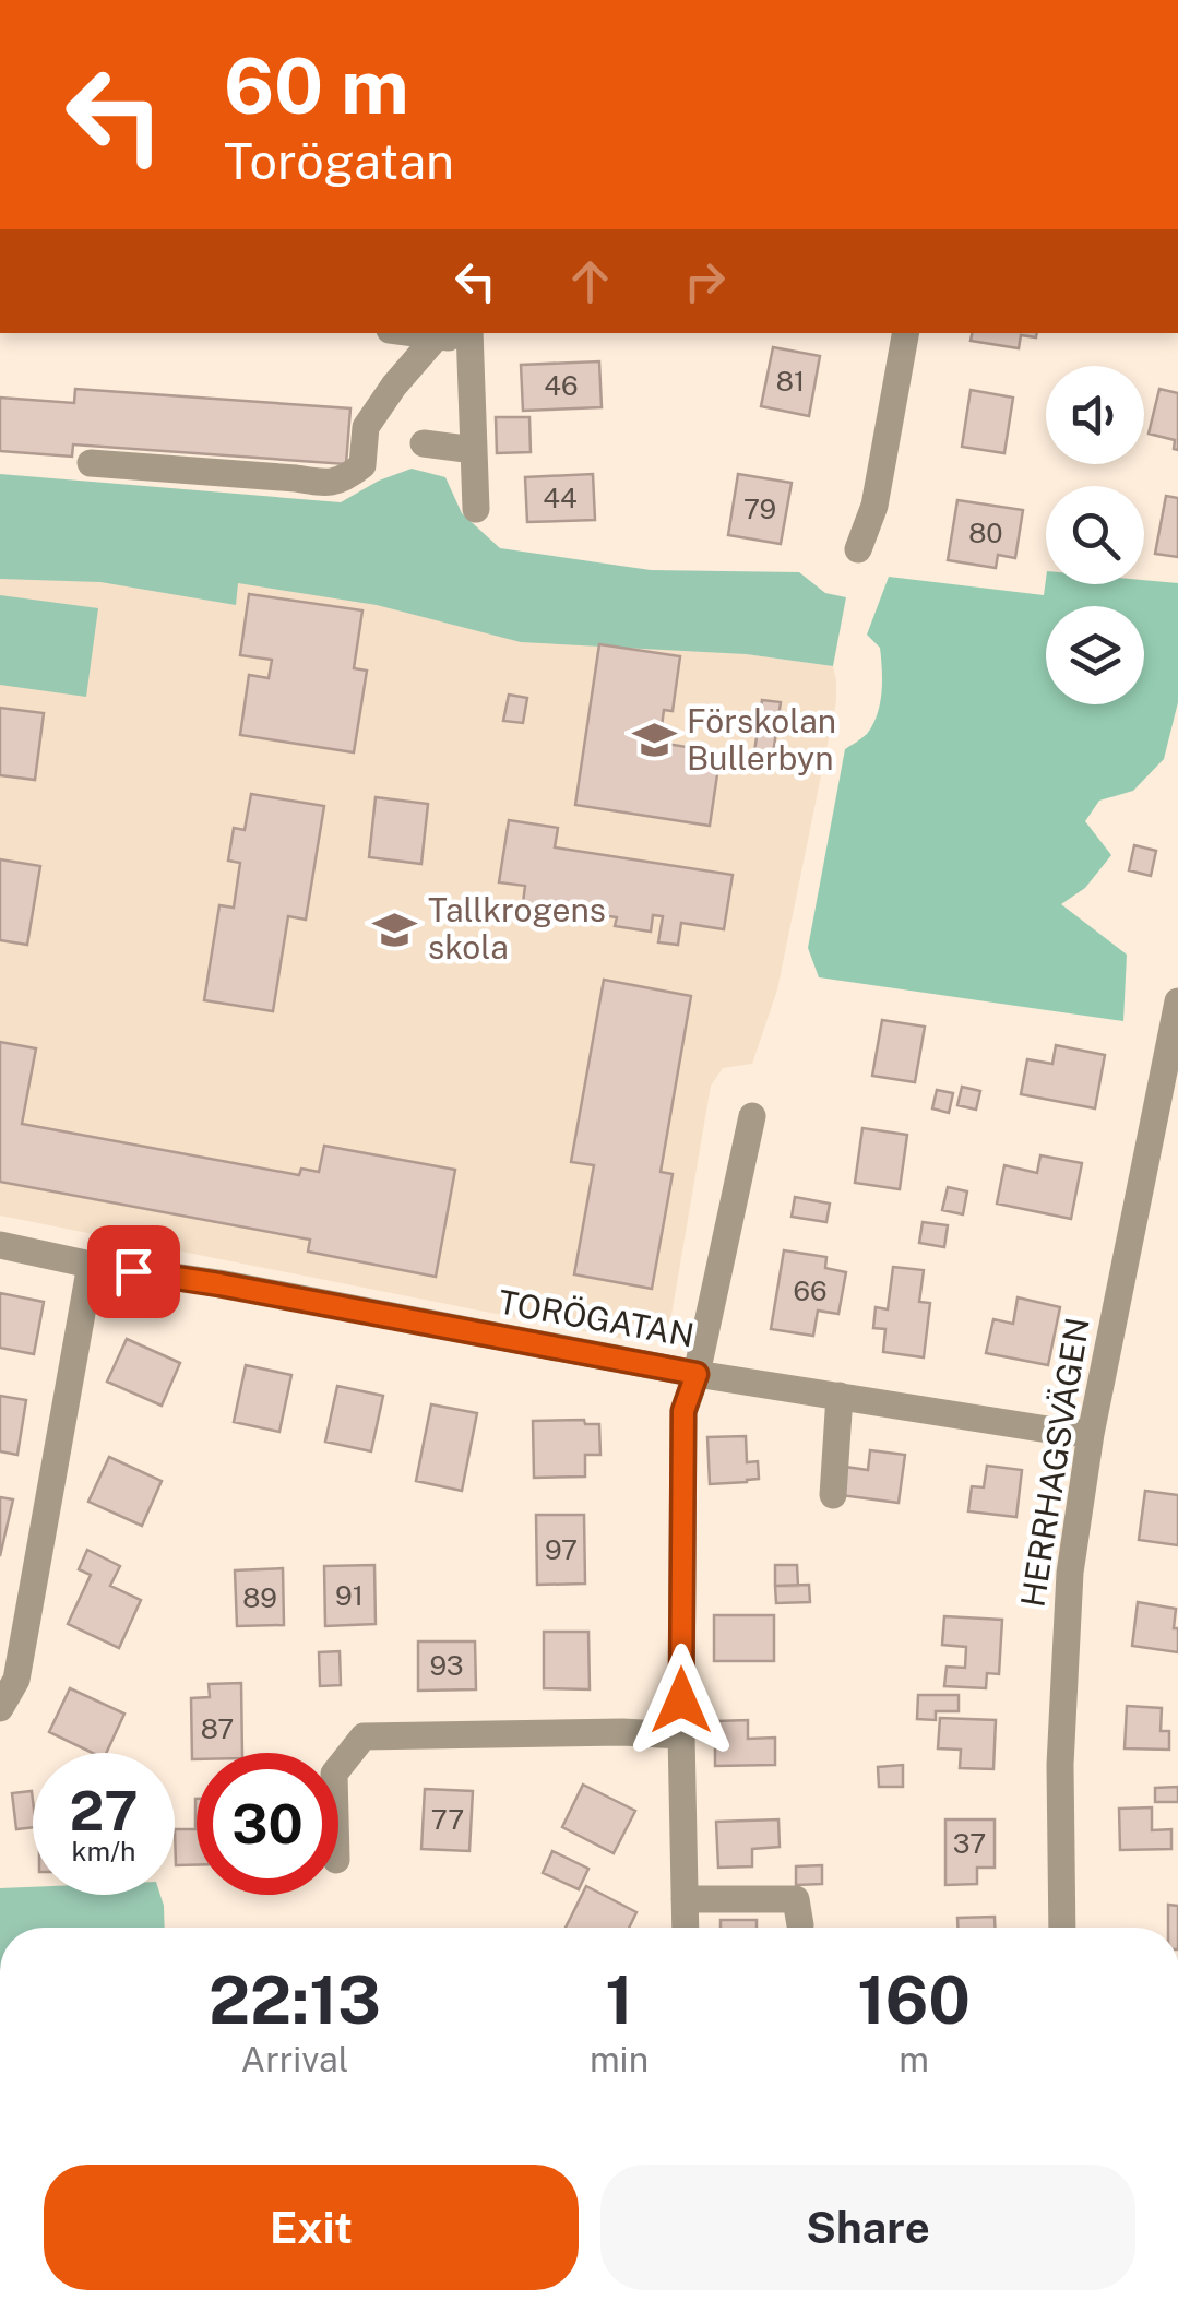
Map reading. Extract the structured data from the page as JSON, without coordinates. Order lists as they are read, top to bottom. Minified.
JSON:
{"streets":{"street":["TORÖGATAN","HERRHAGSVÄGEN"]},"crossings":[["TORÖGATAN","HERRHAGSVÄGEN"]],"places":{"school or university":["Förskolan Bullerbyn","Tallkrogens skola"]},"house_numbers":["81","46","44","79","80","66","97","91","89","93","87","77","37"],"page":{"turn":["60 m","Torögatan"],"speed":"27 km/h","limit":"30","eta":["22:13","Arrival","1","min","160","m"],"buttons":["Exit","Share"]}}
